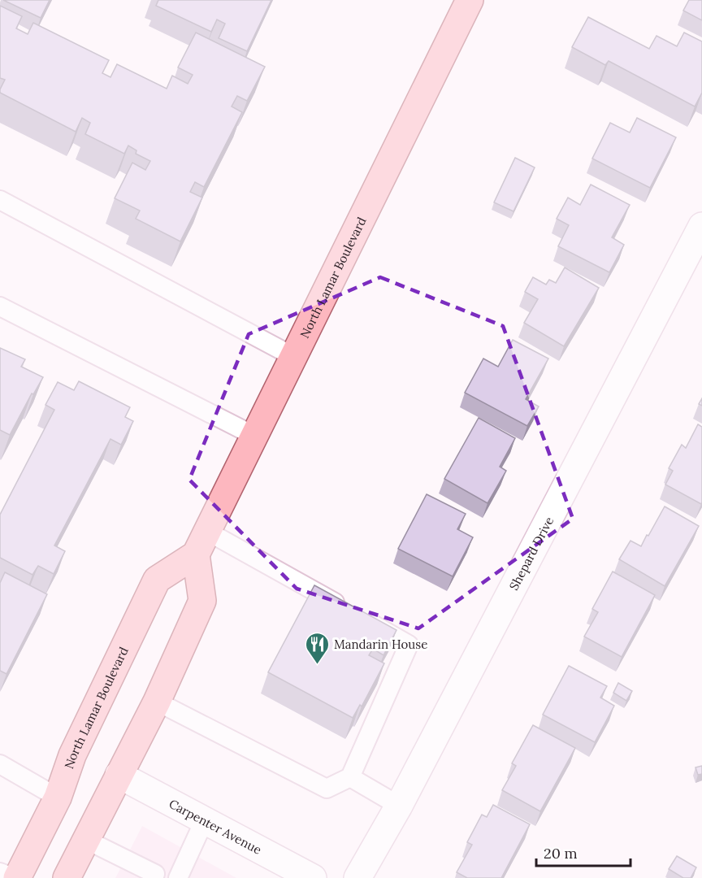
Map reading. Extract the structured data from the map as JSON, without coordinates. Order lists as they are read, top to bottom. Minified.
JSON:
{"streets":{"main road":["North Lamar Boulevard"],"street":["Shepard Drive","Carpenter Avenue"]},"places":{"restaurant":["Mandarin House"]},"scale_bar":"20 m"}
